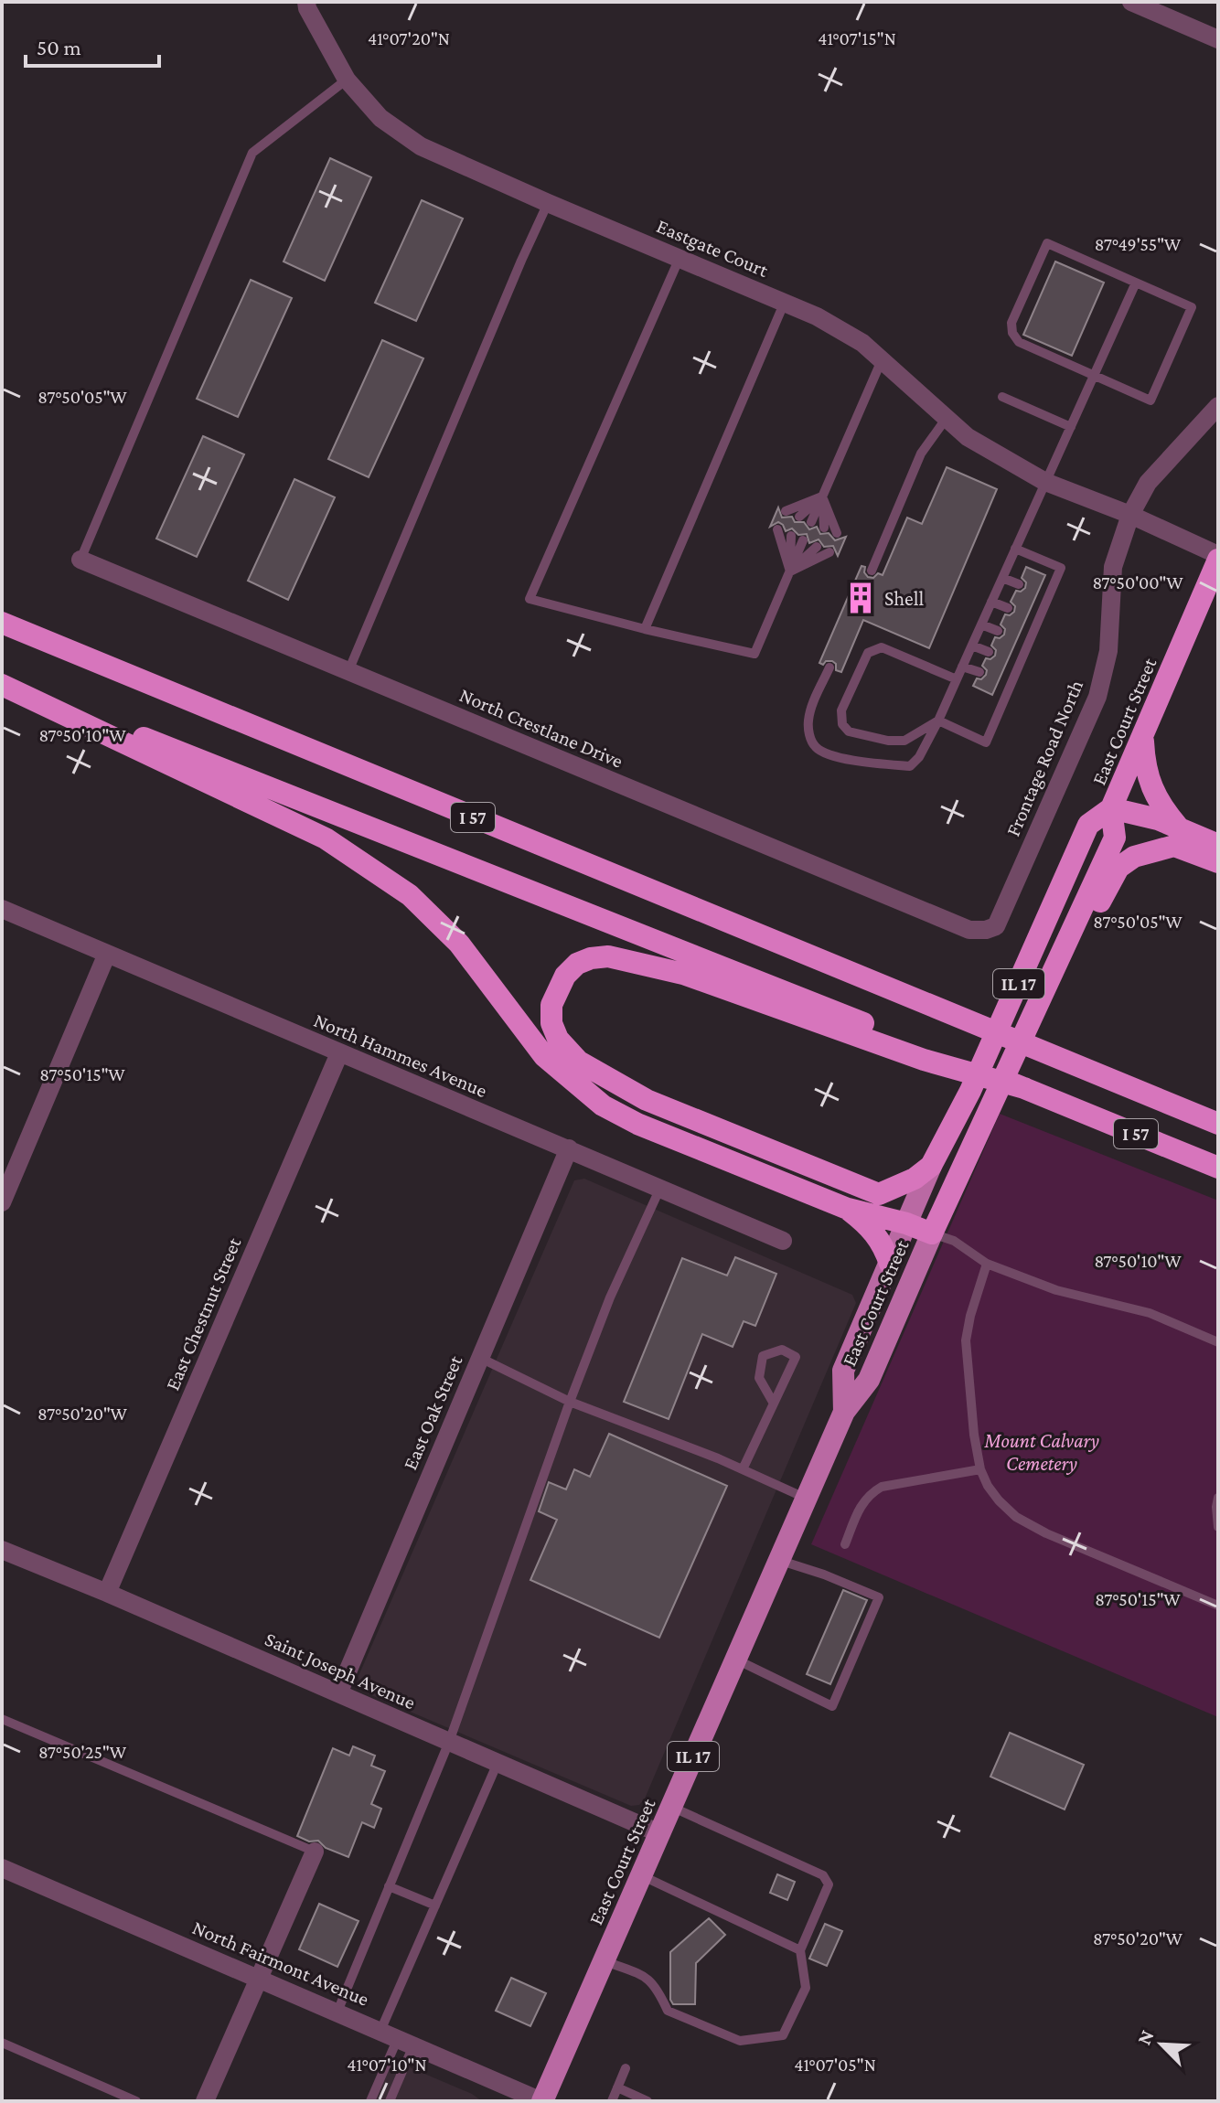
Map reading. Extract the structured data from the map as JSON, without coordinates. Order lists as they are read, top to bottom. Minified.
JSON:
{"streets":{"highway":["East Court Street","I 57","IL 17"],"street":["Eastgate Court","North Crestlane Drive","Frontage Road North","North Hammes Avenue","East Chestnut Street","East Oak Street","Saint Joseph Avenue","North Fairmont Avenue"]},"crossings":[["Eastgate Court","East Court Street"],["Eastgate Court","Frontage Road North"],["East Court Street","IL 17"],["East Court Street","Saint Joseph Avenue"],["East Court Street","North Fairmont Avenue"],["North Crestlane Drive","Frontage Road North"],["North Hammes Avenue","East Chestnut Street"],["North Hammes Avenue","East Oak Street"],["East Chestnut Street","Saint Joseph Avenue"],["East Oak Street","Saint Joseph Avenue"]],"parks":["Mount Calvary Cemetery"],"places":{"building":["Shell"]},"scale_bar":"50 m","north":"top left","coordinates":["41°07'20\"N","41°07'15\"N","87°49'55\"W","87°50'05\"W","87°50'00\"W","87°50'10\"W","87°50'15\"W","87°50'20\"W","87°50'25\"W","41°07'10\"N","41°07'05\"N"]}
